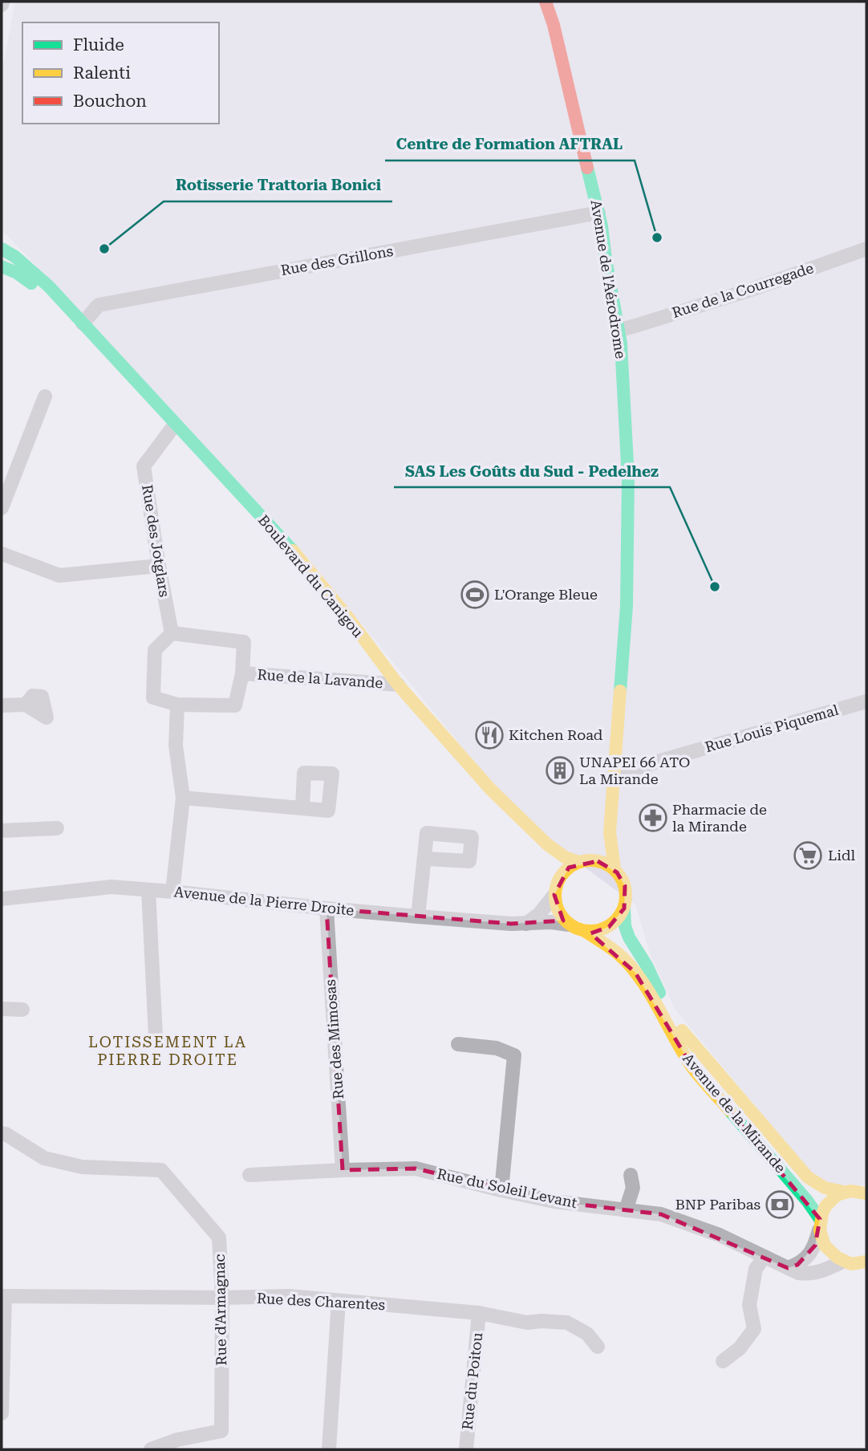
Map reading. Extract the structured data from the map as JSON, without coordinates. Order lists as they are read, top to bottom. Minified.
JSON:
{"streets":{"main road":["Avenue de l'Aérodrome","Boulevard du Canigou","Avenue de la Mirande"],"street":["Rue des Grillons","Rue de la Courregade","Rue des Jotglars","Rue de la Lavande","Rue Louis Piquemal","Avenue de la Pierre Droite","Rue des Mimosas","Rue du Soleil Levant","Rue des Charentes","Rue d'Armagnac","Rue du Poitou"]},"crossings":[["Rue des Grillons","Avenue de l'Aérodrome"],["Rue des Grillons","Boulevard du Canigou"],["Avenue de l'Aérodrome","Rue de la Courregade"],["Avenue de l'Aérodrome","Boulevard du Canigou"],["Avenue de l'Aérodrome","Rue Louis Piquemal"],["Avenue de l'Aérodrome","Avenue de la Pierre Droite"],["Avenue de l'Aérodrome","Avenue de la Mirande"],["Rue des Jotglars","Boulevard du Canigou"],["Boulevard du Canigou","Rue de la Lavande"],["Boulevard du Canigou","Avenue de la Pierre Droite"],["Boulevard du Canigou","Avenue de la Mirande"],["Avenue de la Pierre Droite","Rue des Mimosas"],["Avenue de la Pierre Droite","Avenue de la Mirande"],["Rue des Mimosas","Rue du Soleil Levant"],["Avenue de la Mirande","Rue du Soleil Levant"],["Rue des Charentes","Rue d'Armagnac"],["Rue des Charentes","Rue du Poitou"]],"districts":["LOTISSEMENT LA PIERRE DROITE"],"places":{"other":["Centre de Formation AFTRAL","Rotisserie Trattoria Bonici","SAS Les Goûts du Sud - Pedelhez"],"sports":["L'Orange Bleue"],"restaurant":["Kitchen Road"],"building":["UNAPEI 66 ATO La Mirande"],"pharmacy":["Pharmacie de la Mirande"],"supermarket":["Lidl"],"bank":["BNP Paribas"]},"legend":["Fluide","Ralenti","Bouchon"]}
